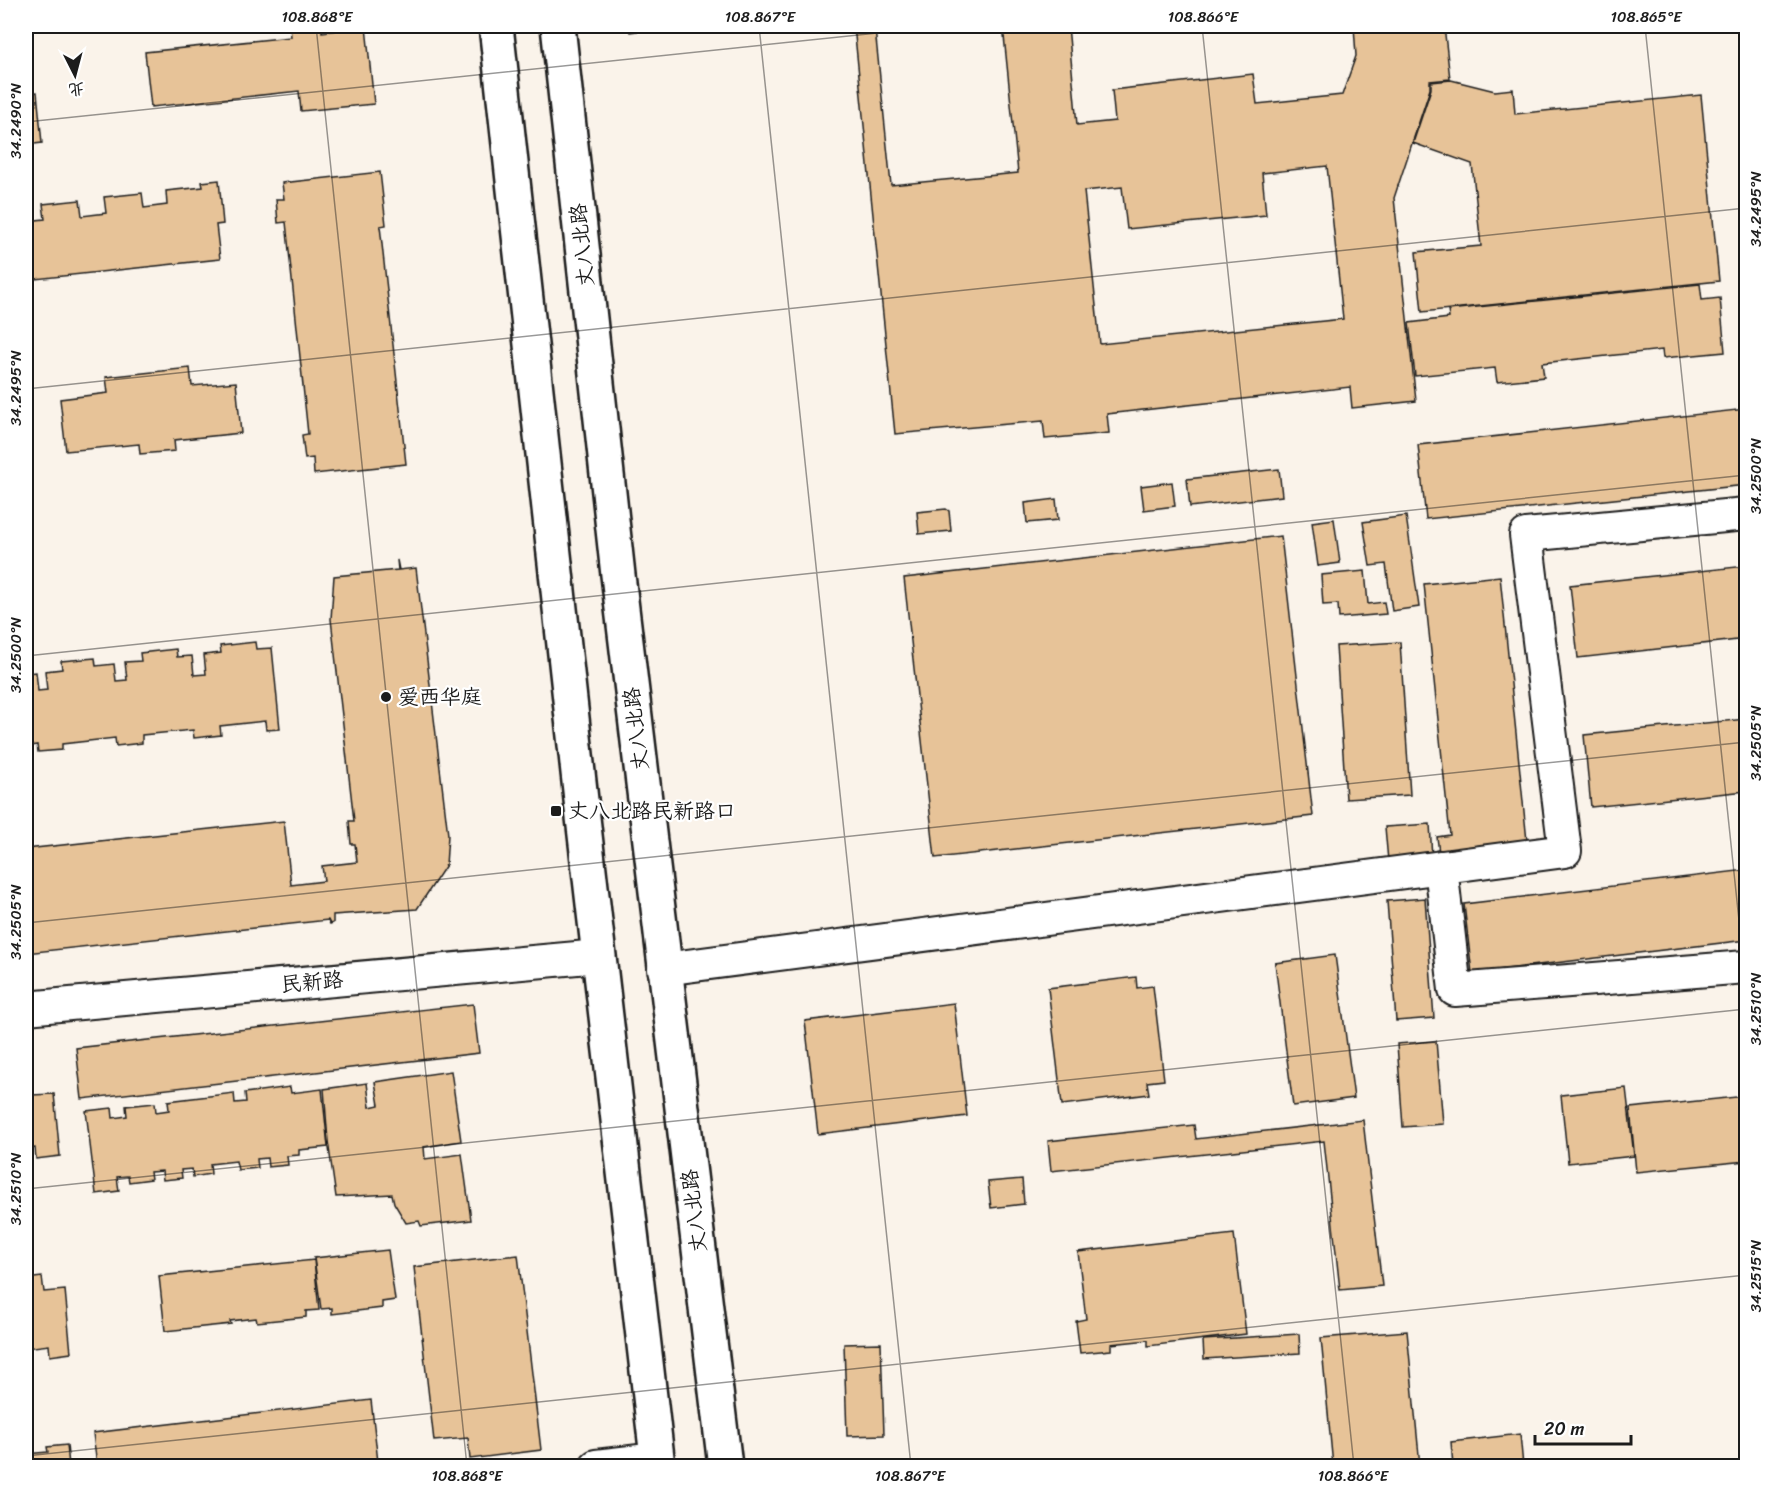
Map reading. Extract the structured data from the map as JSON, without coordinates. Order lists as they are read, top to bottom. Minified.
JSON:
{"streets":{"main road":["丈八北路"],"street":["民新路"]},"places":{"other":["爱西华庭"],"transit":["丈八北路民新路口"]},"scale_bar":"20 m","north":"bottom","coordinates":["108.868°E","108.867°E","108.866°E","108.865°E","34.2490°N","34.2495°N","34.2500°N","34.2505°N","34.2510°N","34.2515°N"]}
